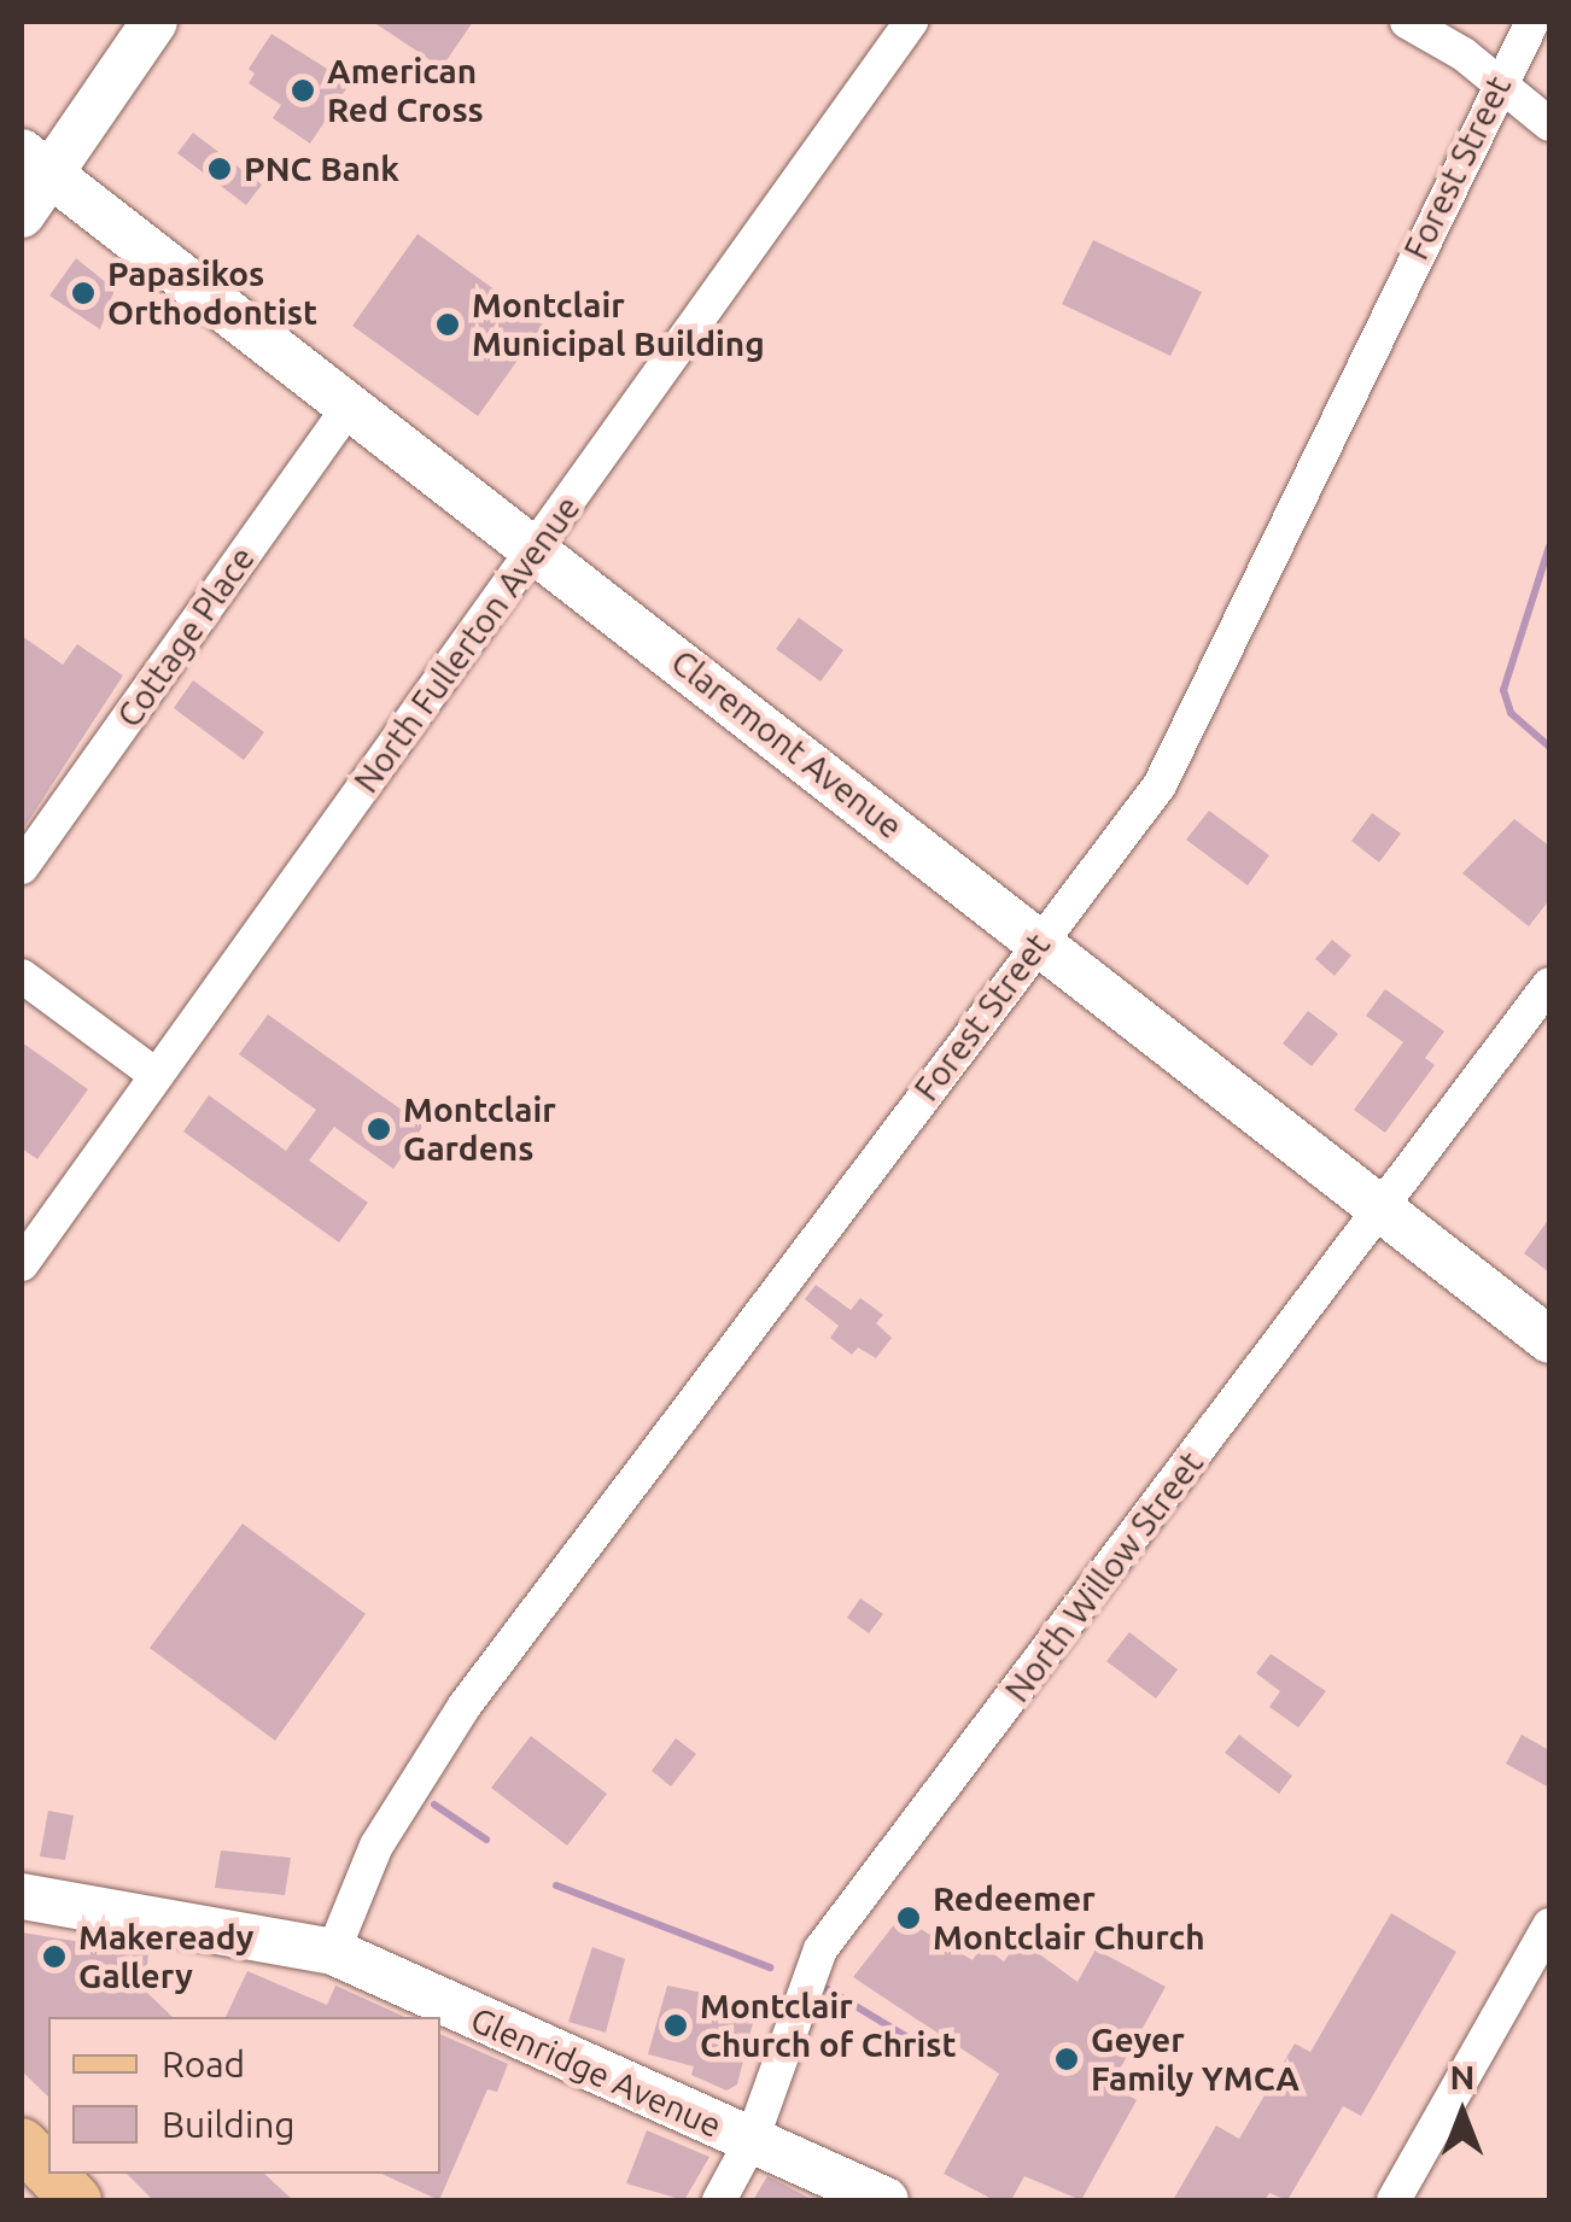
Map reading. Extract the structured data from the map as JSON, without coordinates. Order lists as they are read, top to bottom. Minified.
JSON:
{"streets":{"street":["Forest Street","Cottage Place","North Fullerton Avenue","Claremont Avenue","North Willow Street","Glenridge Avenue"]},"crossings":[["Forest Street","Claremont Avenue"],["Forest Street","Glenridge Avenue"],["Cottage Place","Claremont Avenue"],["North Fullerton Avenue","Claremont Avenue"],["Claremont Avenue","North Willow Street"],["North Willow Street","Glenridge Avenue"]],"places":["American Red Cross","PNC Bank","Papasikos Orthodontist","Montclair Municipal Building","Montclair Gardens","Redeemer Montclair Church","Makeready Gallery","Montclair Church of Christ","Geyer Family YMCA"],"legend":["Road","Building"],"north":"top"}
